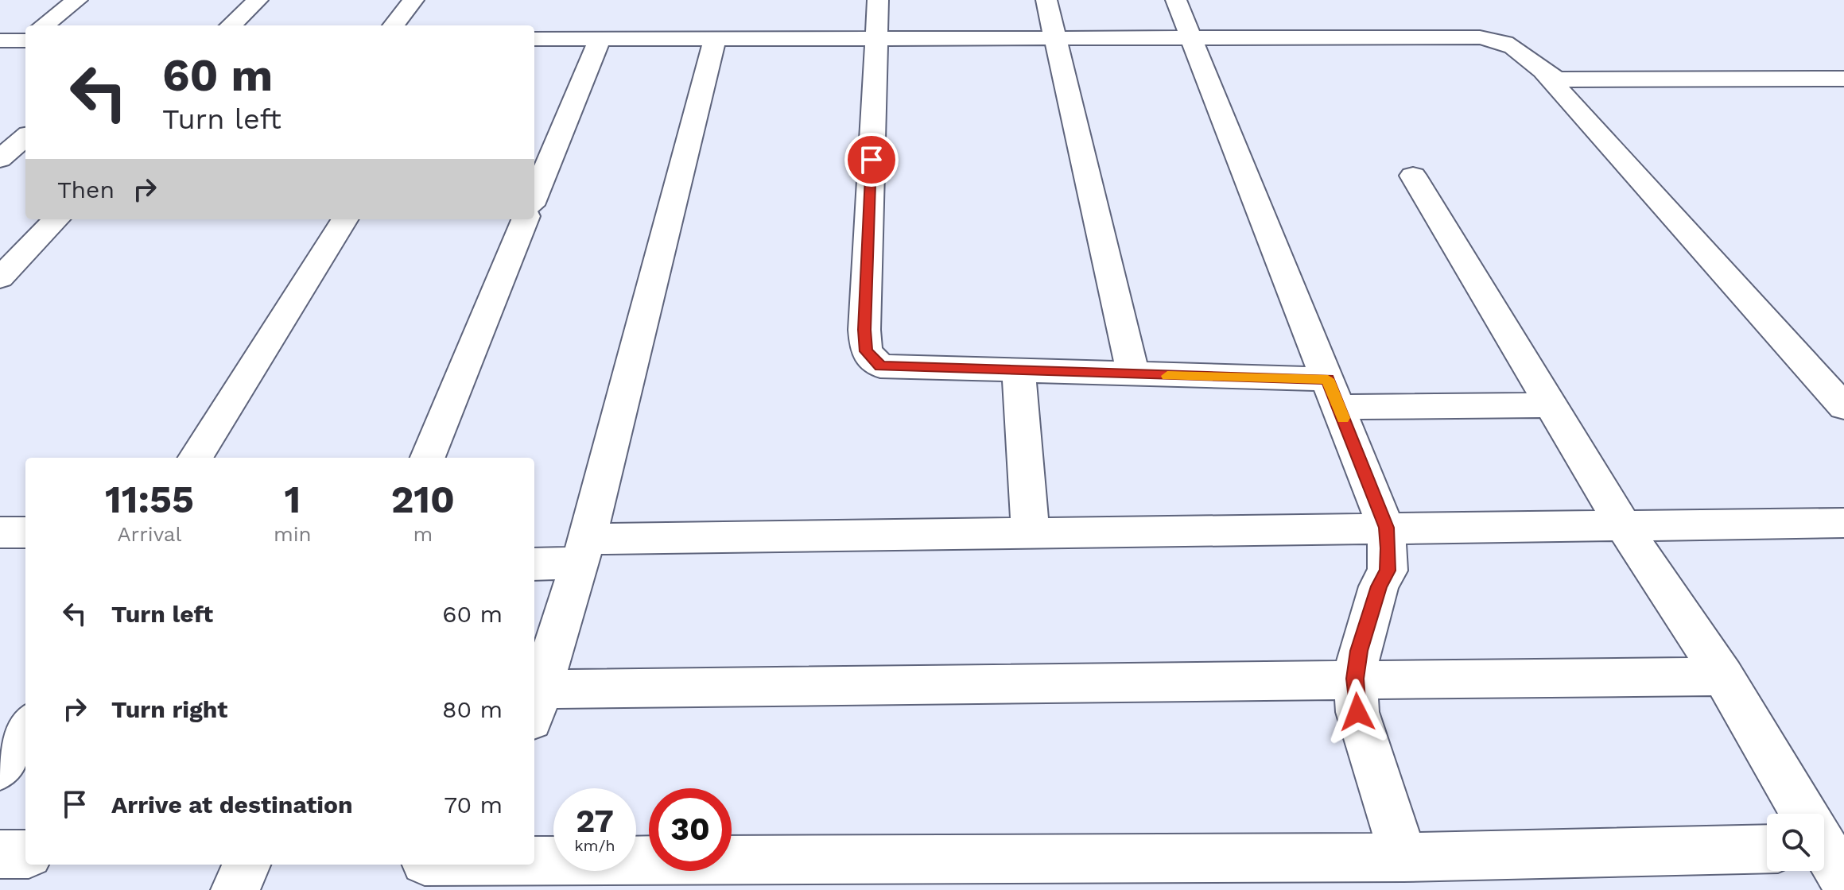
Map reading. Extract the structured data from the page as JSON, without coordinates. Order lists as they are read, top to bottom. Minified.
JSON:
{"page":{"turn":["60 m","Turn left"],"then":"Then","eta":["11:55","Arrival","1","min","210","m"],"list":[{"name":"Turn left","value":"60 m"},{"name":"Turn right","value":"80 m"},{"name":"Arrive at destination","value":"70 m"}],"speed":"27 km/h","limit":"30"}}
